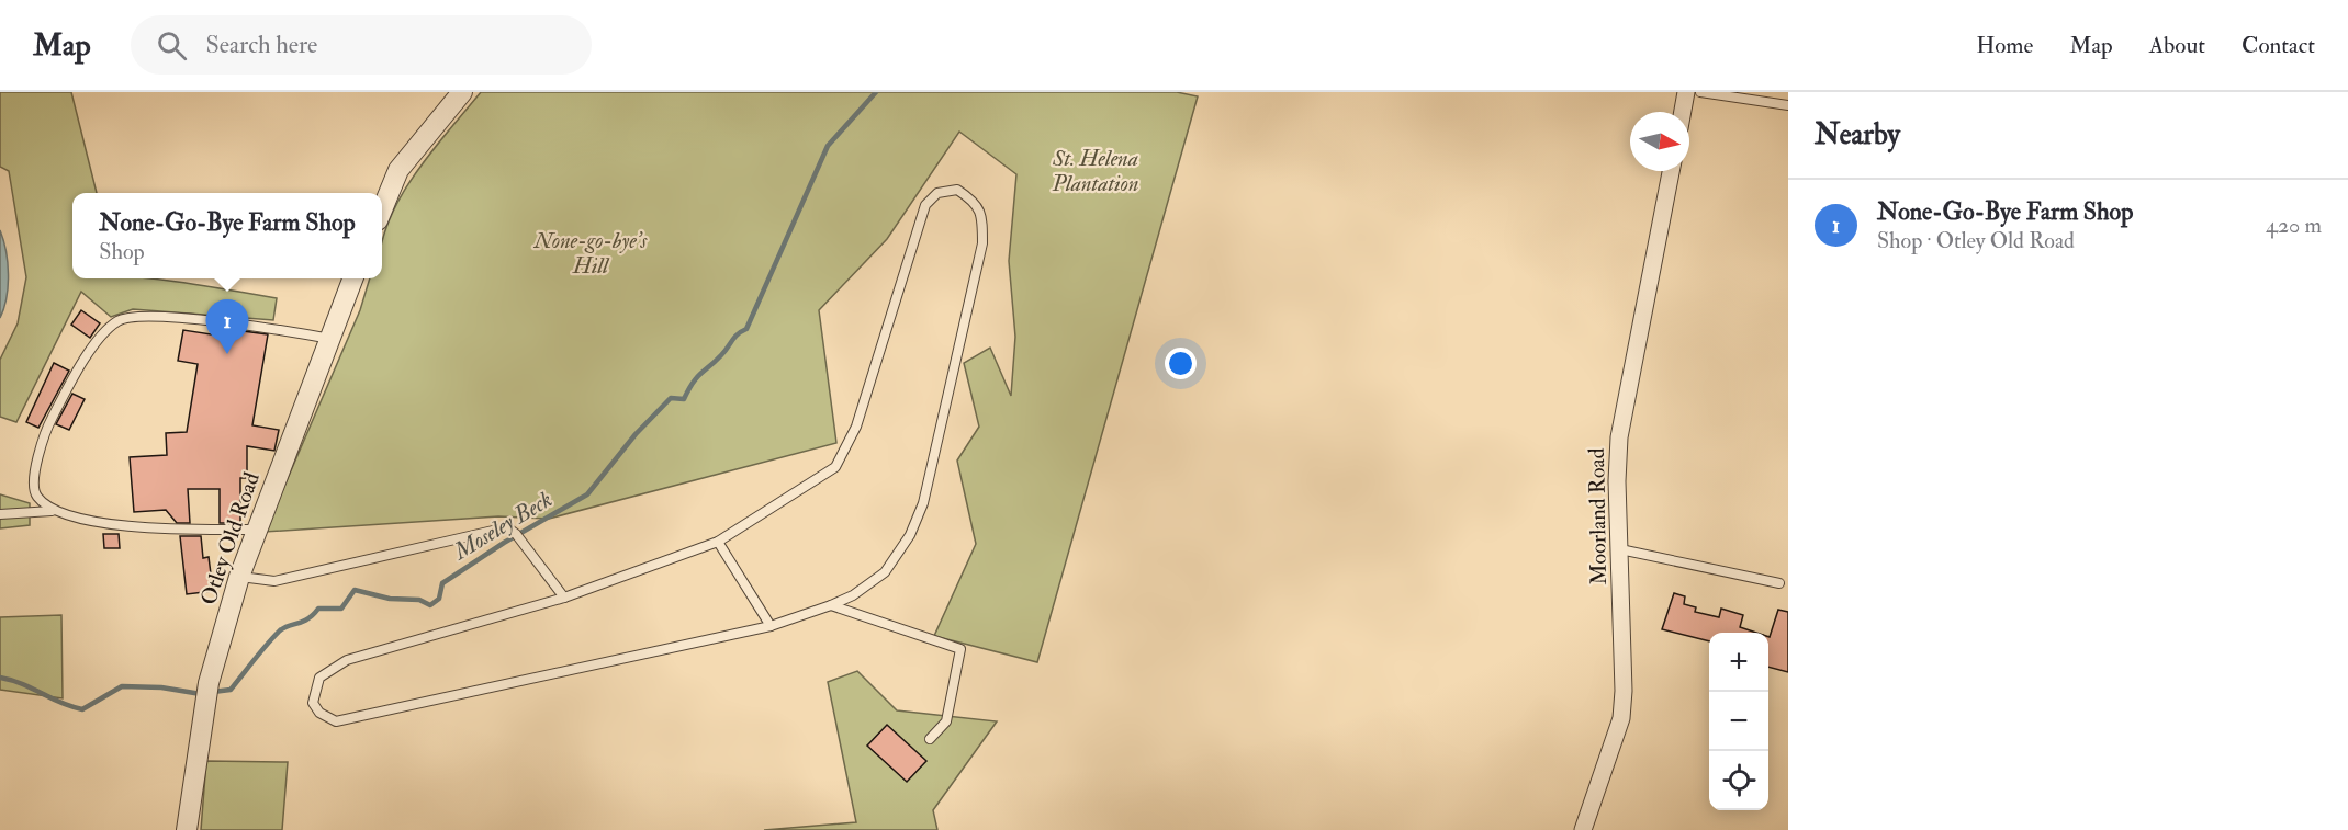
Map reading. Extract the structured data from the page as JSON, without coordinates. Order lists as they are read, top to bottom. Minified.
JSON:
{"streets":{"street":["Moorland Road","Otley Old Road"]},"water":["Moseley Beck"],"parks":["St. Helena Plantation","None-go-bye's Hill"],"north":"right","page":{"header":"Map","search":"Search here","nav":["Home","Map","About","Contact"],"heading":"Nearby","list":[{"mark":"1","name":"None-Go-Bye Farm Shop","note":"Shop · Otley Old Road","value":"420 m"}],"popup":["None-Go-Bye Farm Shop","Shop"],"pins":"1","map_buttons":["+","−"]}}
